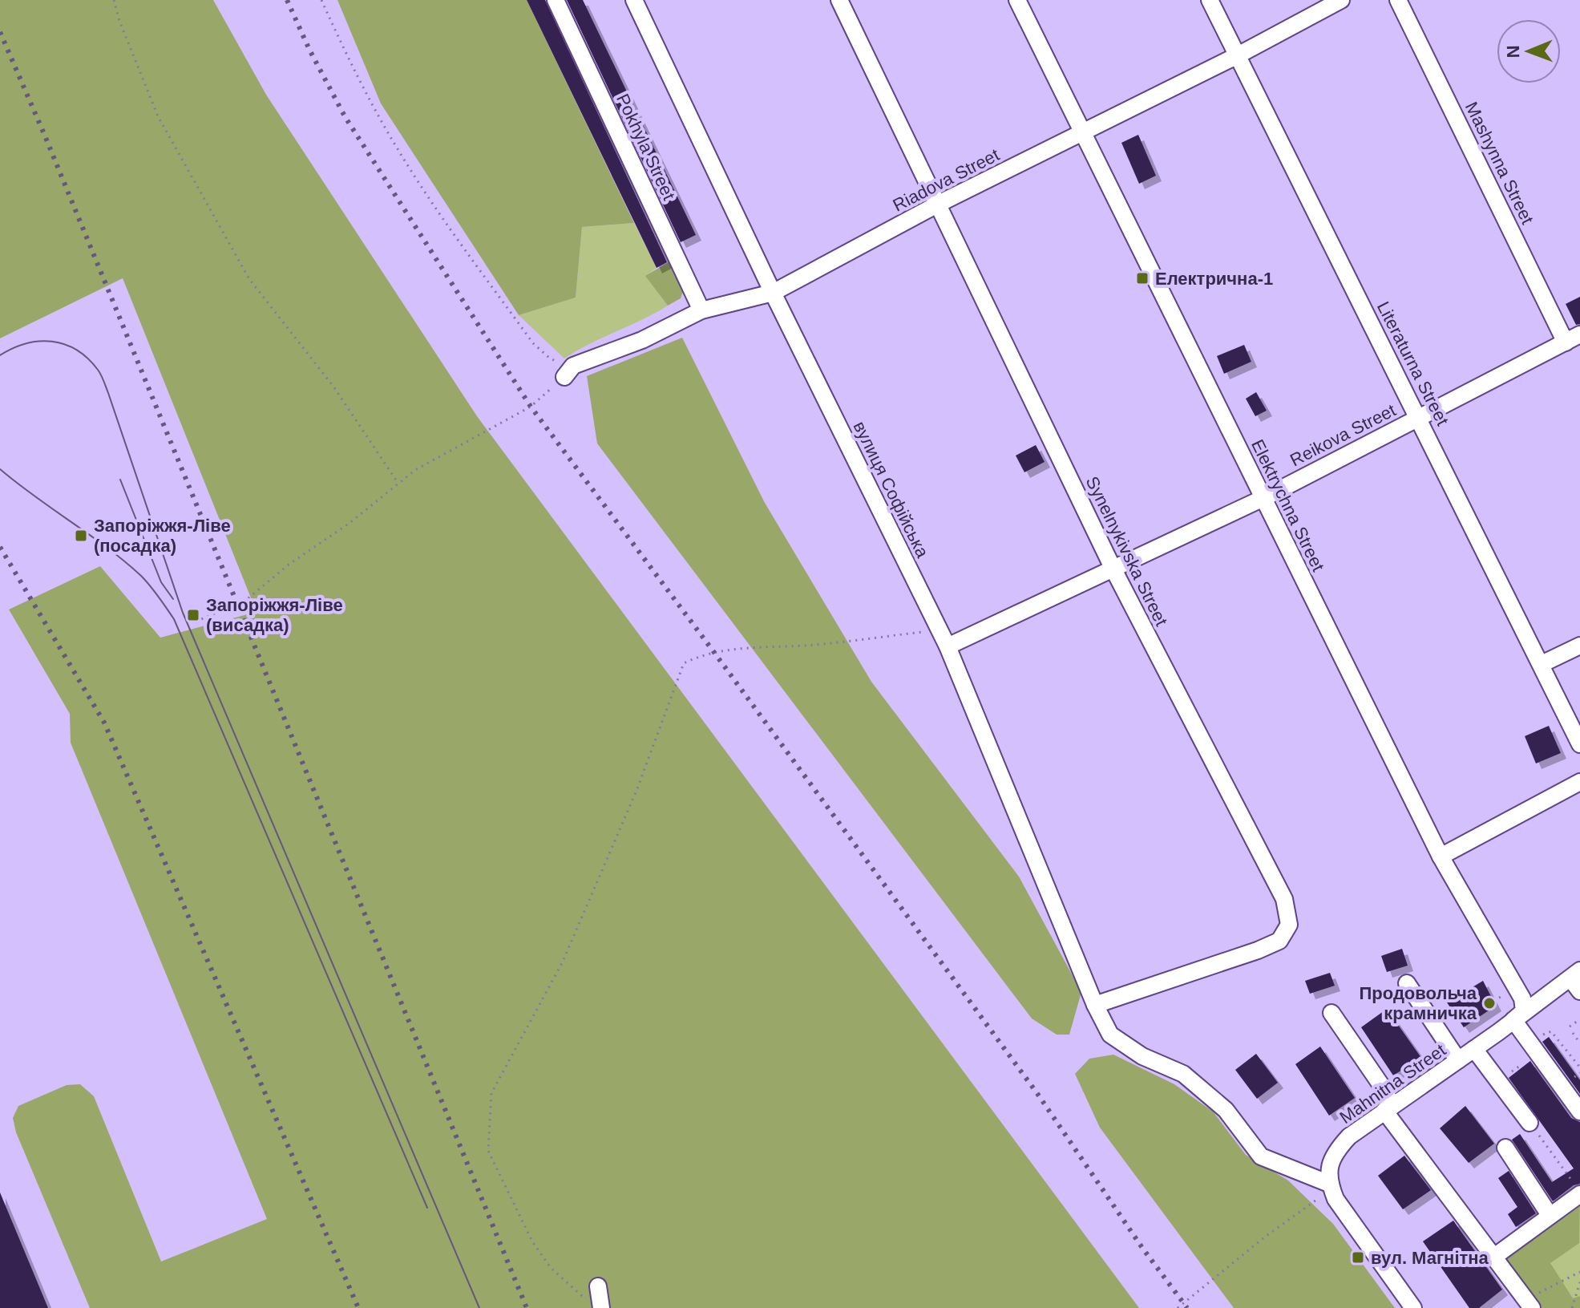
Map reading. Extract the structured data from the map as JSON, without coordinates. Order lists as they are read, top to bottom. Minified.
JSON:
{"streets":{"street":["Pokhyla Street","Mashynna Street","Riadova Street","Literaturna Street","Reikova Street","вулиця Софійська","Elektrychna Street","Synelnykivska Street","Mahnitna Street"]},"crossings":[["Pokhyla Street","Riadova Street"],["Mashynna Street","Reikova Street"],["Riadova Street","Literaturna Street"],["Riadova Street","вулиця Софійська"],["Riadova Street","Elektrychna Street"],["Riadova Street","Synelnykivska Street"],["Literaturna Street","Reikova Street"],["Reikova Street","вулиця Софійська"],["Reikova Street","Elektrychna Street"],["Reikova Street","Synelnykivska Street"],["вулиця Софійська","Synelnykivska Street"],["вулиця Софійська","Mahnitna Street"],["Elektrychna Street","Mahnitna Street"]],"places":{"transit":["Електрична-1","Запоріжжя-Ліве (посадка)","Запоріжжя-Ліве (висадка)","вул. Магнітна"],"other":["Продовольча крамничка"]},"north":"left"}
